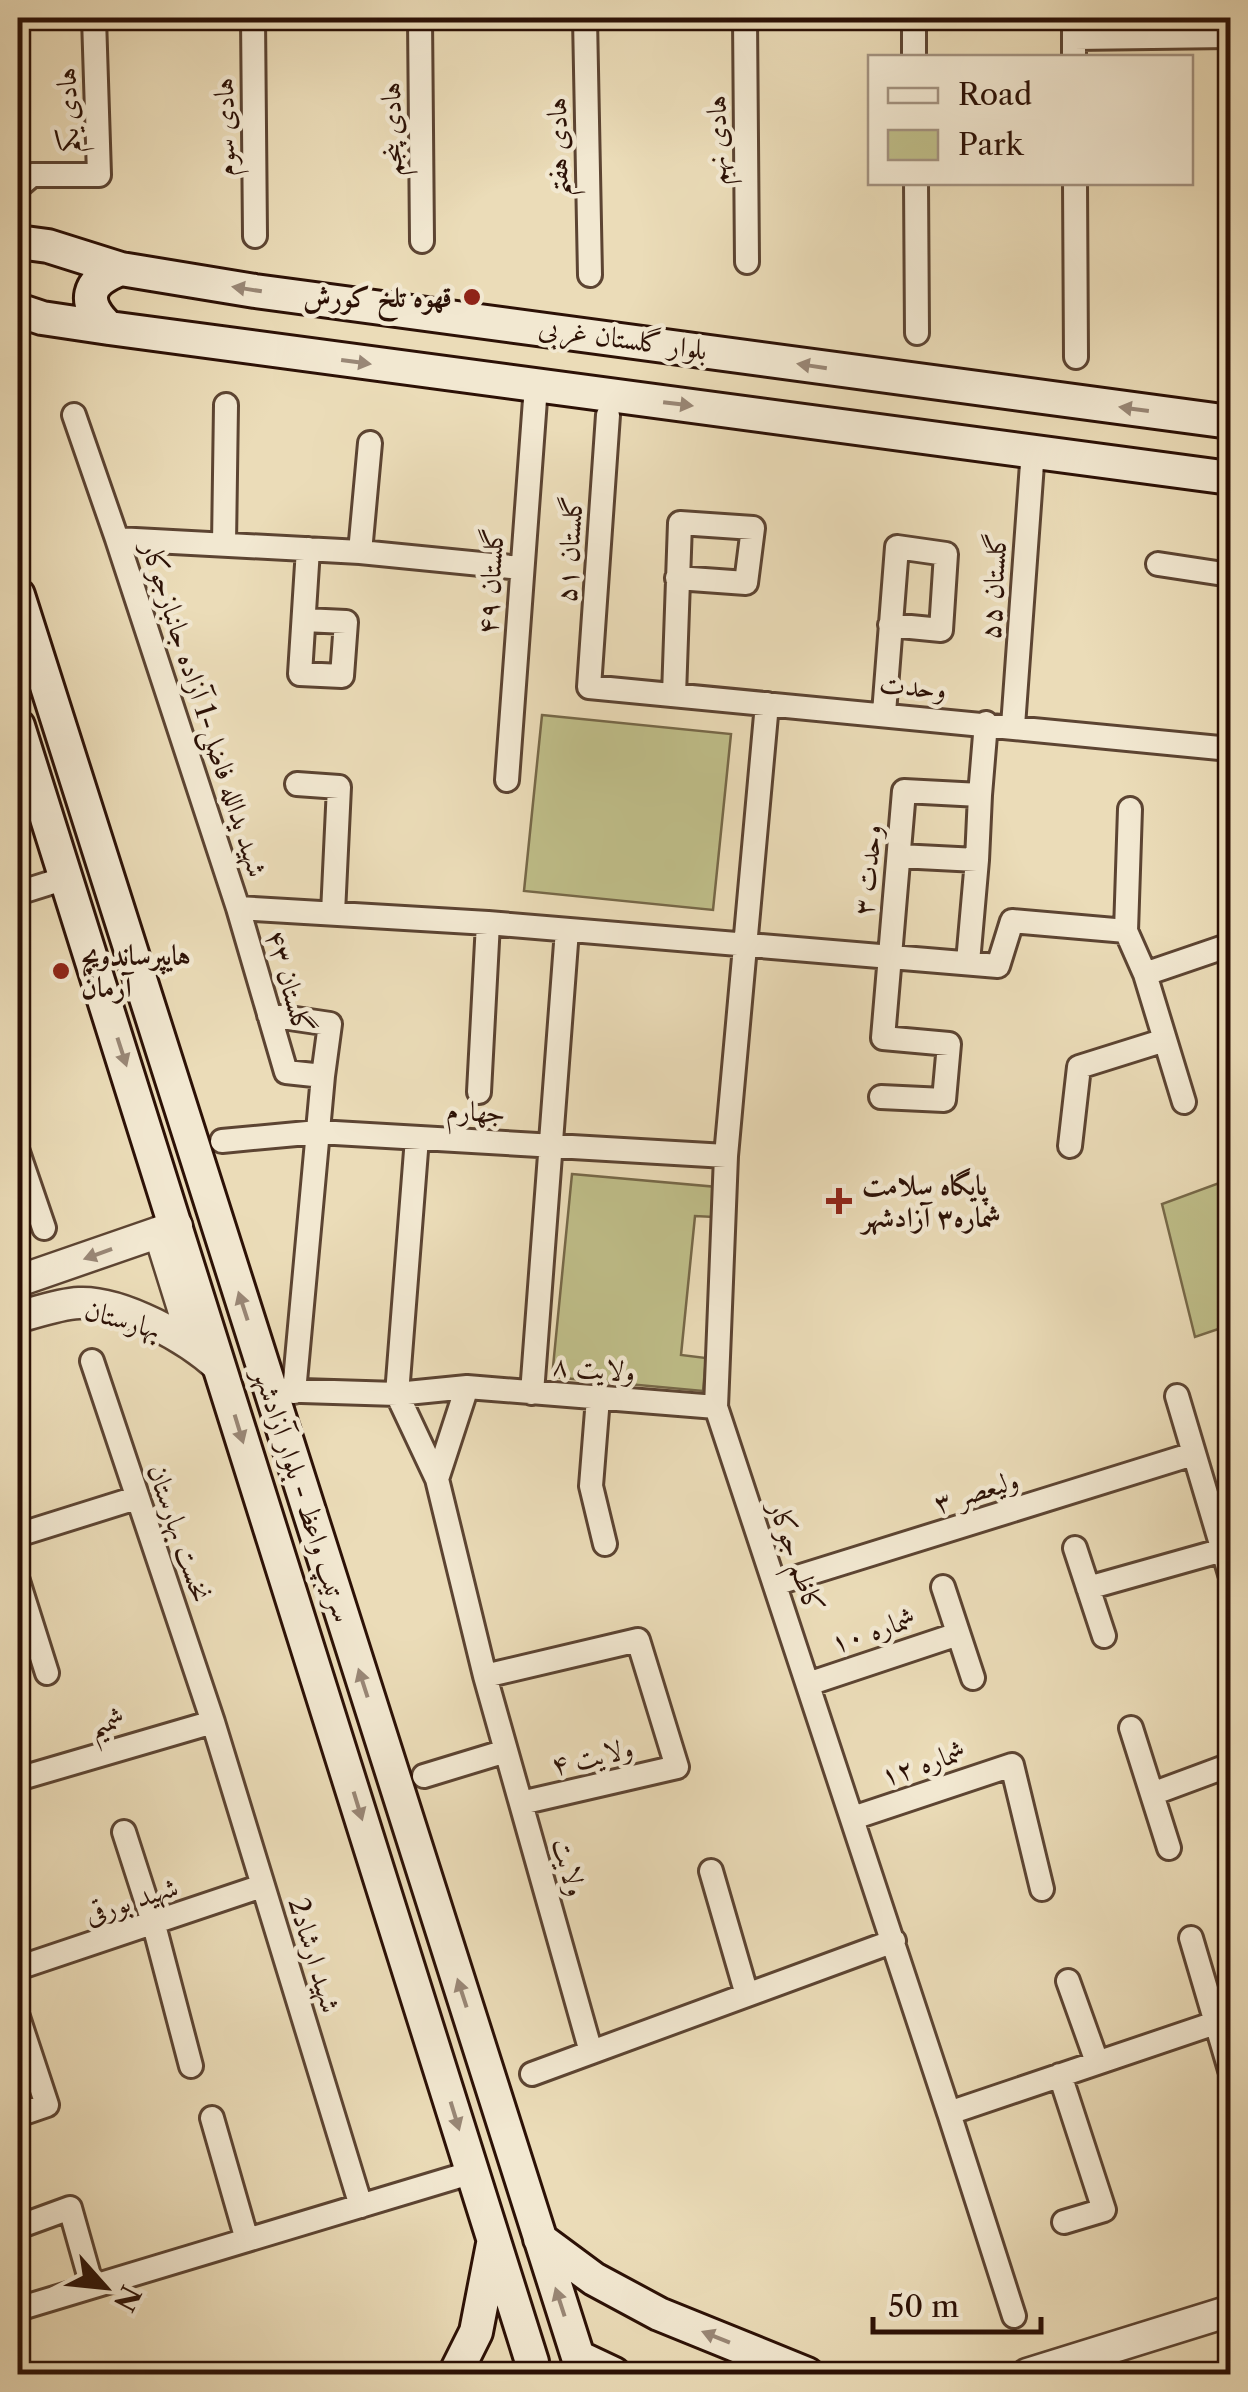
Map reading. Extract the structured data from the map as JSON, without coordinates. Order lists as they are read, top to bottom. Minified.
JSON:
{"streets":{"main road":["بلوار گلستان غربی","سرتیپ واعظ - بلوار آزادشهر"],"street":["هادی یکم","هادی سوم","هادی پنجم","هادی نهم","هادی هفتم","گلستان ۵۱","گلستان ۴۹","گلستان ۵۵","وحدت","شهید یدالله فاضلی-1 آزاده جانبازجوکار","وحدت ۳","گلستان ۴۳","جهارم","بهارستان","ولایت ۸","ولیعصر ۳","نخست بهارستان","کاظم جوکار","شماره ۱۰","شمیم","ولایت ۴","شماره ۱۲","ولایت","شهید بورقی","شهید ارشاد2"]},"crossings":[["بلوار گلستان غربی","گلستان ۴۹"],["بلوار گلستان غربی","گلستان ۵۵"],["گلستان ۵۱","وحدت"],["گلستان ۴۹","شهید یدالله فاضلی-1 آزاده جانبازجوکار"],["گلستان ۵۵","وحدت"],["وحدت","کاظم جوکار"],["شهید یدالله فاضلی-1 آزاده جانبازجوکار","وحدت ۳"],["شهید یدالله فاضلی-1 آزاده جانبازجوکار","گلستان ۴۳"],["شهید یدالله فاضلی-1 آزاده جانبازجوکار","کاظم جوکار"],["جهارم","کاظم جوکار"],["بهارستان","سرتیپ واعظ - بلوار آزادشهر"],["ولایت ۸","سرتیپ واعظ - بلوار آزادشهر"],["ولایت ۸","کاظم جوکار"],["ولایت ۸","ولایت"],["ولیعصر ۳","کاظم جوکار"],["نخست بهارستان","شمیم"],["نخست بهارستان","شهید ارشاد2"],["کاظم جوکار","شماره ۱۰"],["کاظم جوکار","شماره ۱۲"],["شمیم","شهید ارشاد2"],["ولایت ۴","ولایت"],["شهید بورقی","شهید ارشاد2"]],"one_way":["بهارستان"],"places":{"other":["قهوه تلخ کورش","هایپرساندویچ آرمان"],"health":["پایگاه سلامت شماره۳ آزادشهر"]},"legend":["Road","Park"],"scale_bar":"50 m","north":"bottom right"}
